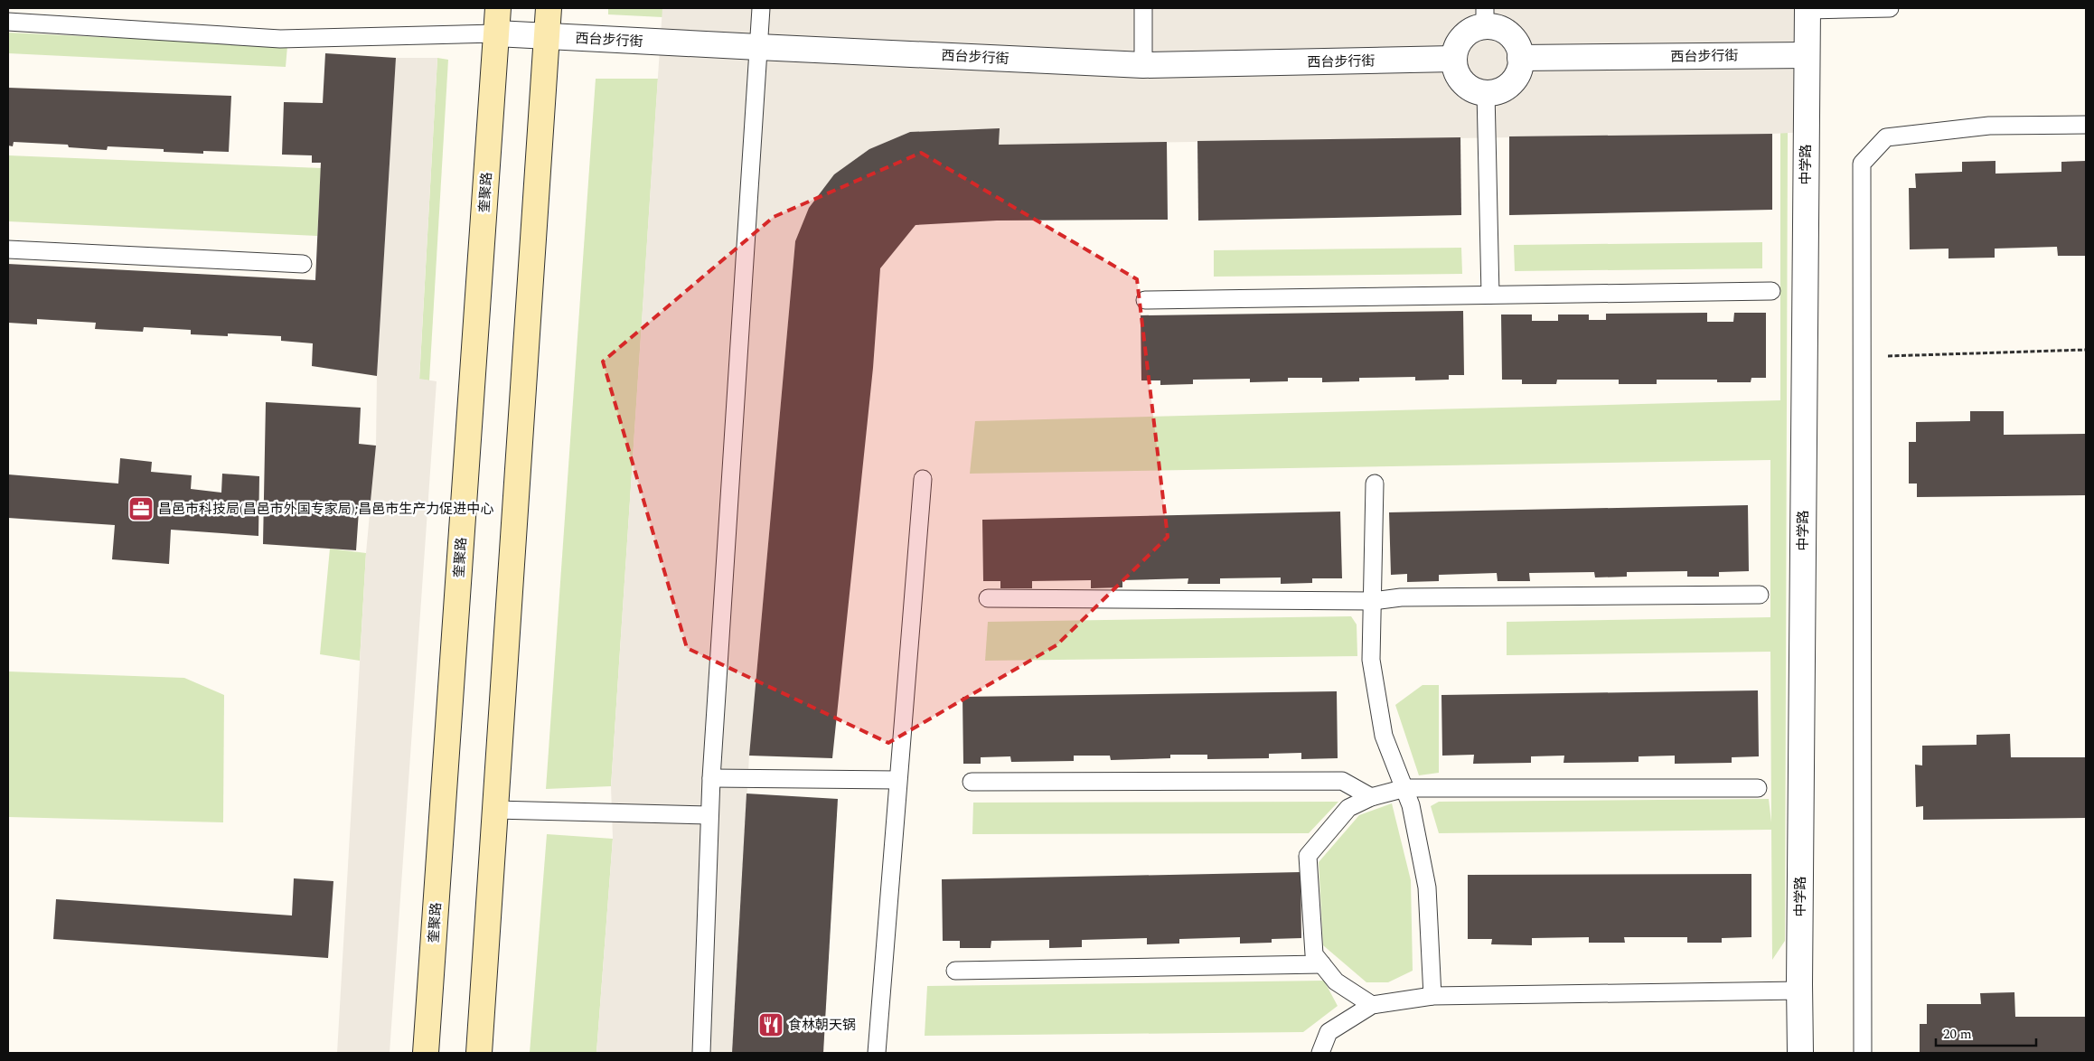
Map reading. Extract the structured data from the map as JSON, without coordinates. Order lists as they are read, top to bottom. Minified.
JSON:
{"streets":{"main road":["奎聚路"],"street":["西台步行街","中学路"]},"crossings":[["西台步行街","中学路"],["西台步行街","奎聚路"]],"places":{"office":["昌邑市科技局(昌邑市外国专家局);昌邑市生产力促进中心"],"restaurant":["食林朝天锅"]},"scale_bar":"20 m"}
